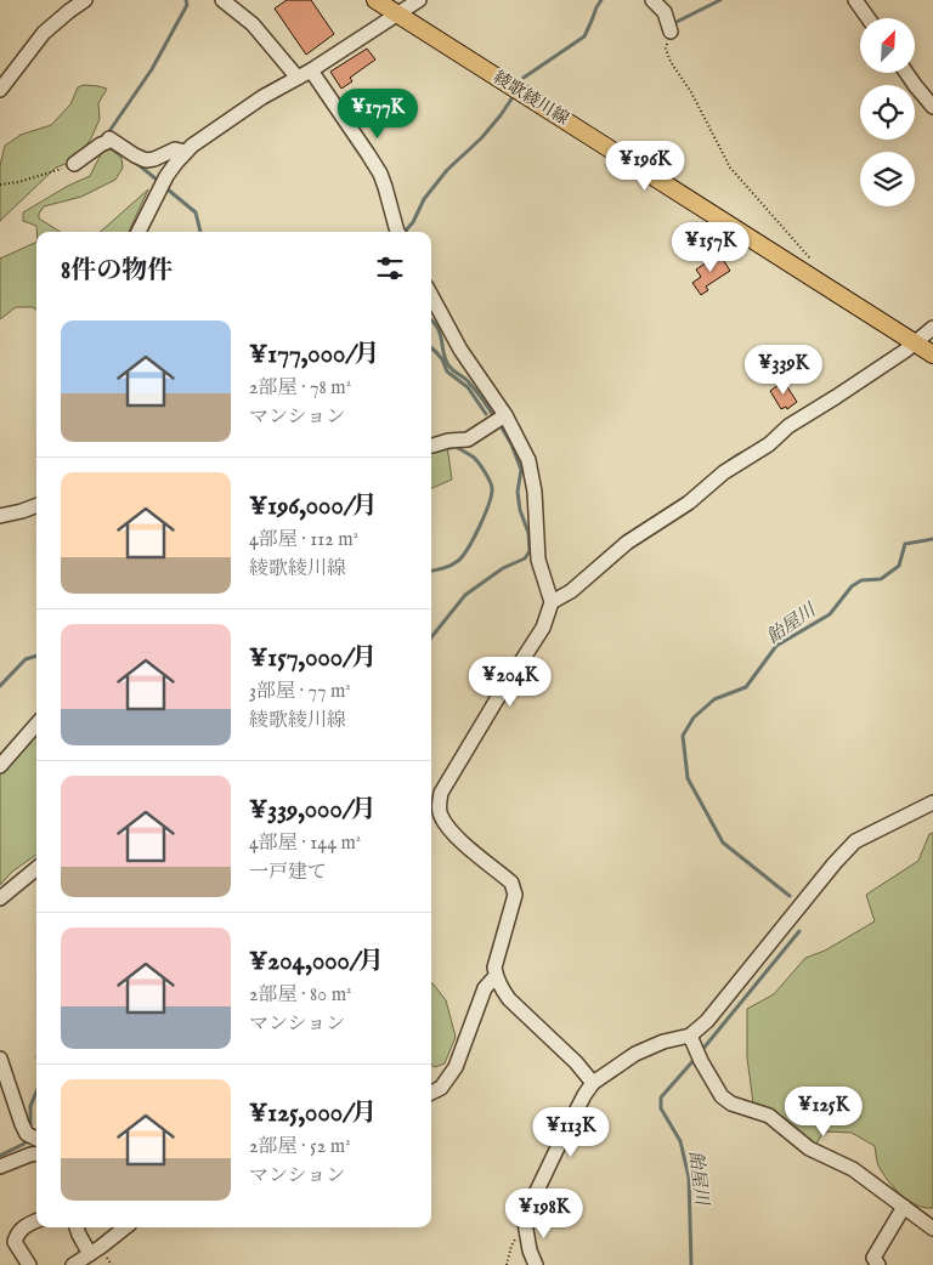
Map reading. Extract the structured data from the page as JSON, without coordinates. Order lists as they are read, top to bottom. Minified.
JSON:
{"streets":{"main road":["綾歌綾川線"]},"water":["飴屋川"],"north":"top right","page":{"price":["¥177K","¥196K","¥157K","¥339K","¥204K","¥125K","¥113K","¥198K"],"heading":"8件の物件","list":[{"name":"¥177,000/月","note":"2部屋 · 78 m² · マンション"},{"name":"¥196,000/月","note":"4部屋 · 112 m² · 綾歌綾川線"},{"name":"¥157,000/月","note":"3部屋 · 77 m² · 綾歌綾川線"},{"name":"¥339,000/月","note":"4部屋 · 144 m² · 一戸建て"},{"name":"¥204,000/月","note":"2部屋 · 80 m² · マンション"},{"name":"¥125,000/月","note":"2部屋 · 52 m² · マンション"}]}}
